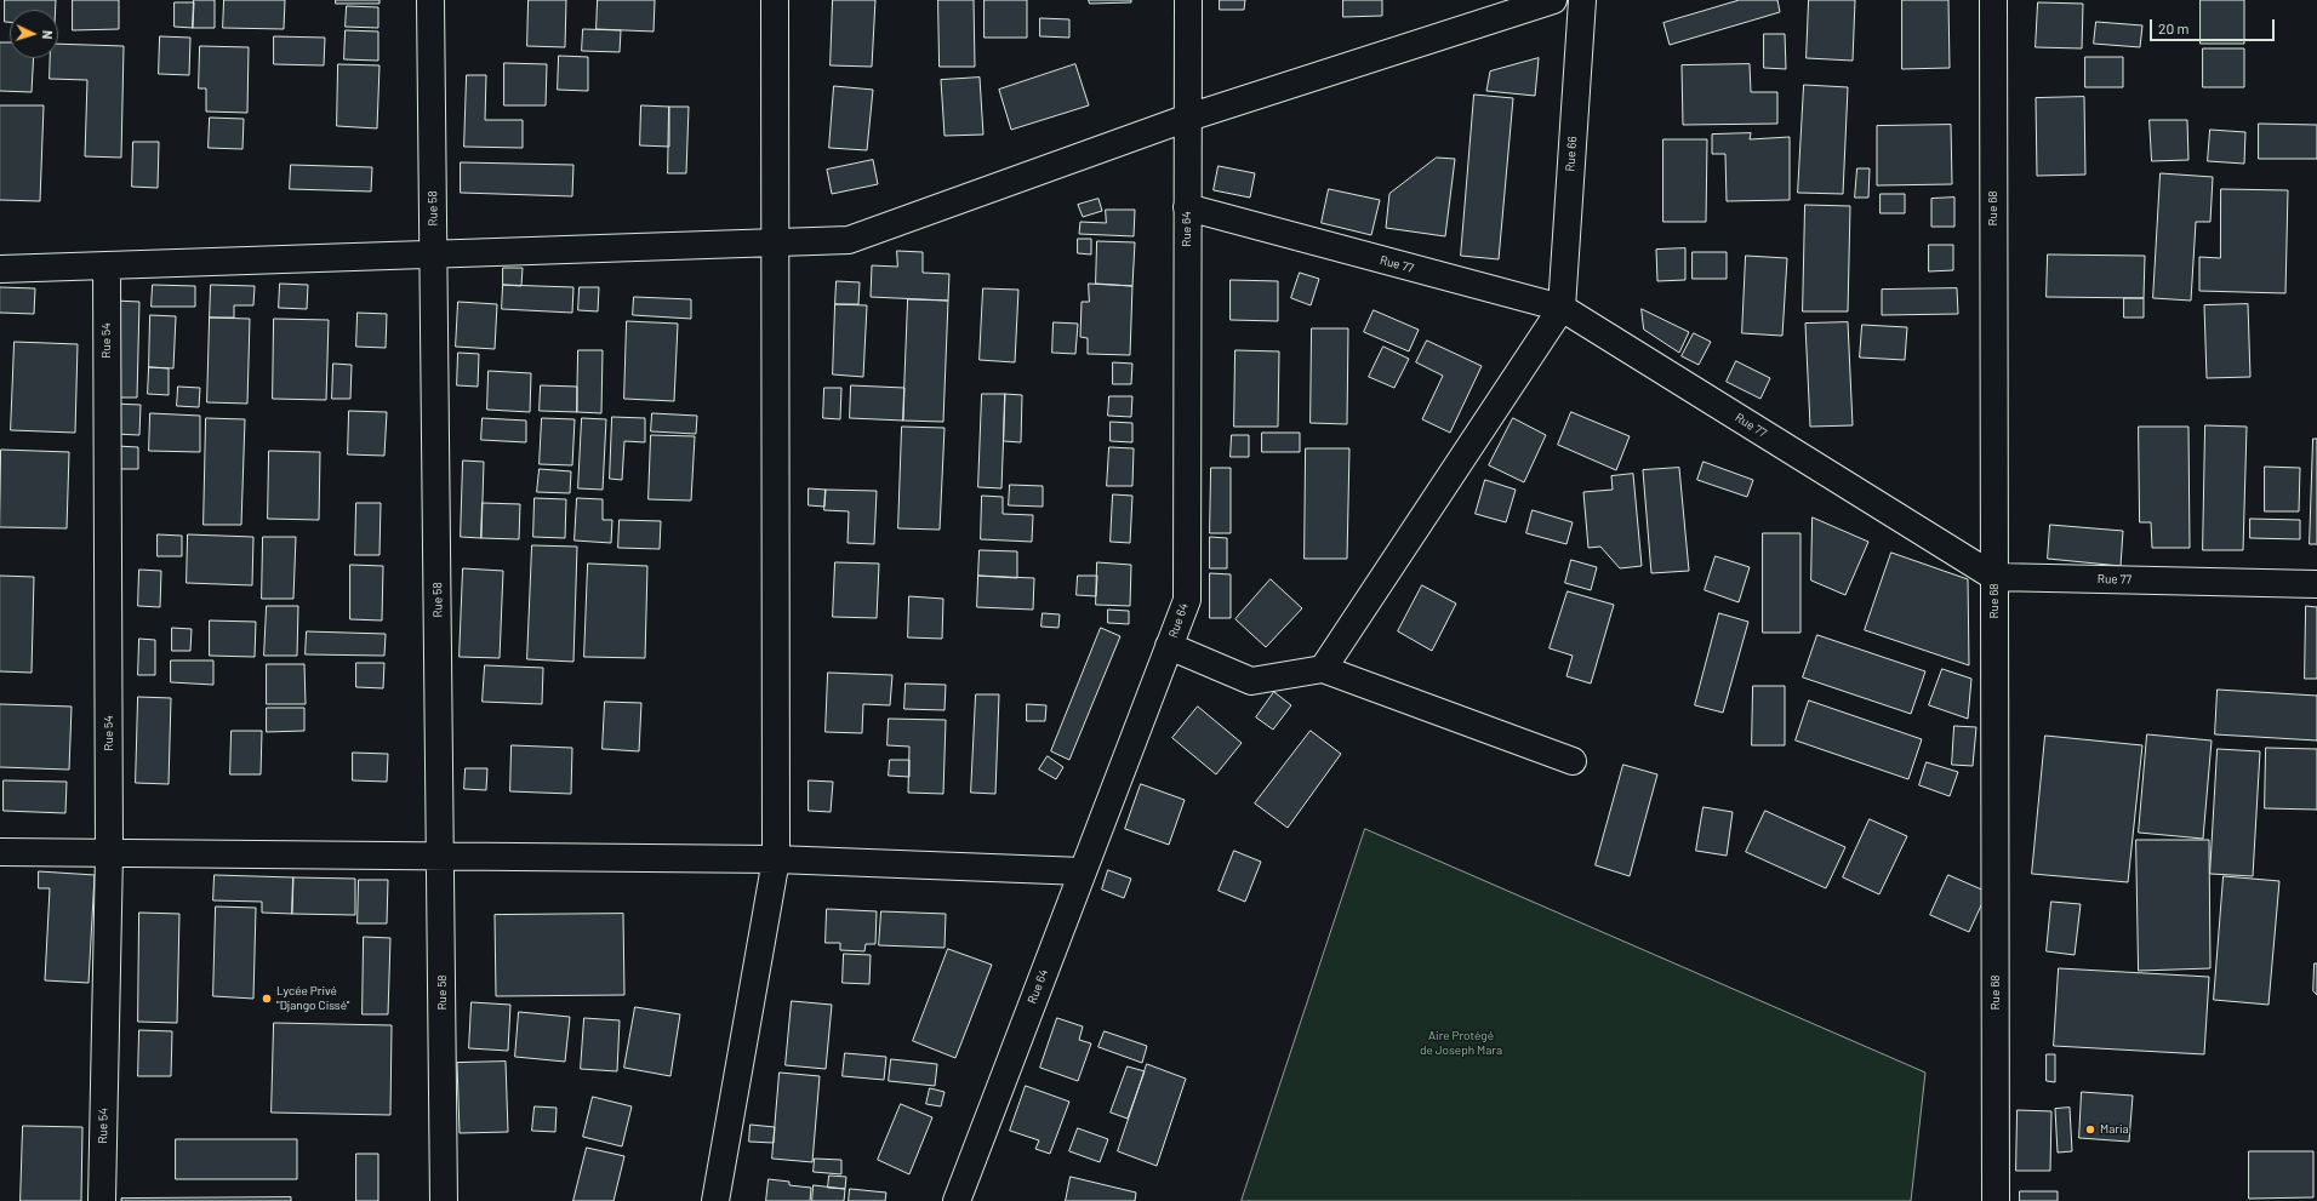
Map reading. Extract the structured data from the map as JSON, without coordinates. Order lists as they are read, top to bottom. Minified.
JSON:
{"streets":{"street":["Rue 66","Rue 58","Rue 68","Rue 64","Rue 77","Rue 54"]},"crossings":[["Rue 66","Rue 77"],["Rue 68","Rue 77"],["Rue 64","Rue 77"]],"parks":["Aire Protégé de Joseph Mara"],"places":["Lycée Privé \"Django Cissé\"","Maria"],"scale_bar":"20 m","north":"right"}
